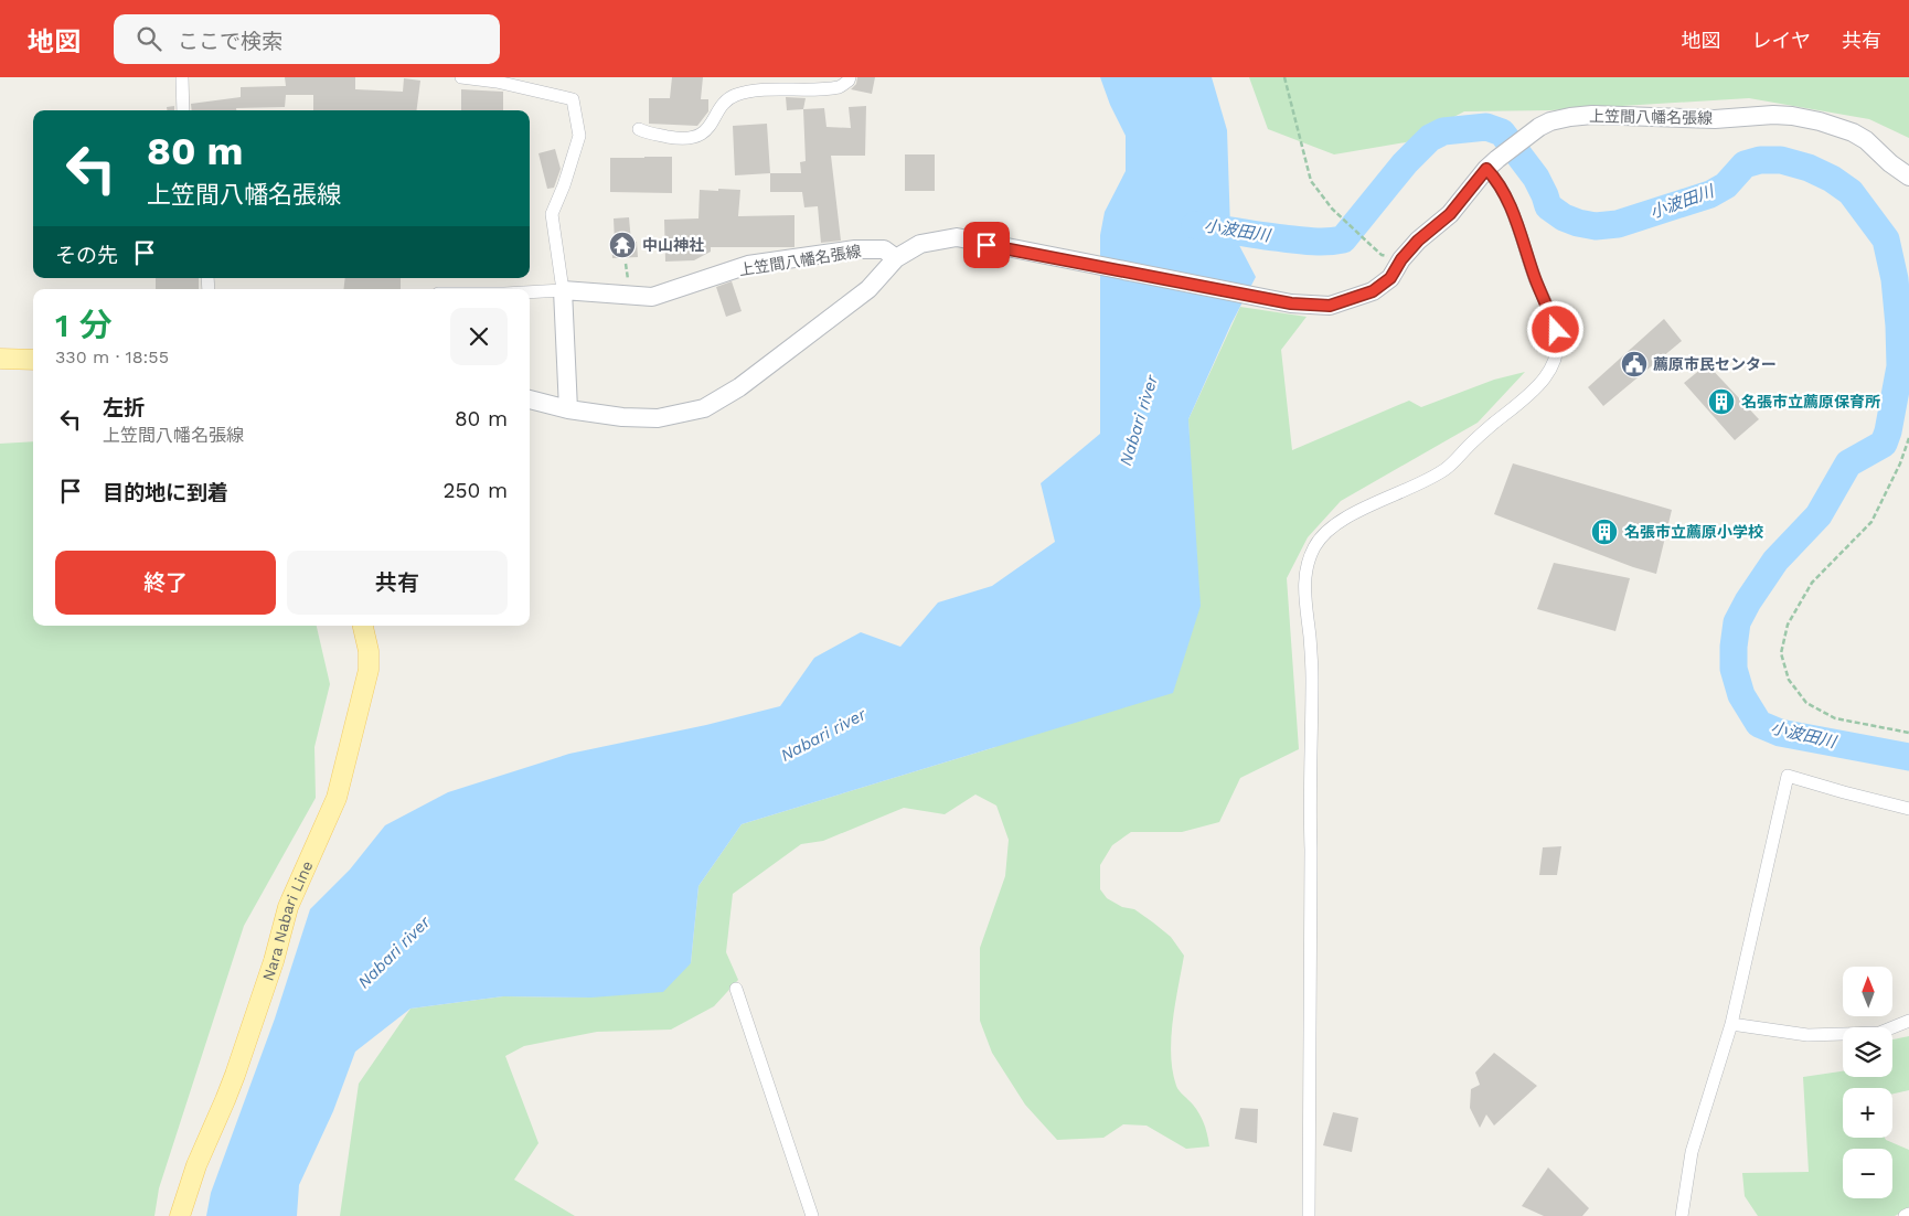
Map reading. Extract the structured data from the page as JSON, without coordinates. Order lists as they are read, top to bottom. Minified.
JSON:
{"streets":{"main road":["上笠間八幡名張線","Nara Nabari Line"]},"water":["小波田川","Nabari river"],"places":{"temple":["中山神社"],"public building":["薦原市民センター"],"building":["名張市立薦原保育所","名張市立薦原小学校"]},"north":"top","page":{"header":"地図","search":"ここで検索","nav":["地図","レイヤ","共有"],"turn":["80 m","上笠間八幡名張線"],"then":"その先","heading":["1 分","330 m · 18:55"],"list":[{"name":"左折","note":"上笠間八幡名張線","value":"80 m"},{"name":"目的地に到着","value":"250 m"}],"buttons":["終了","共有"],"map_buttons":["+","−"]}}
